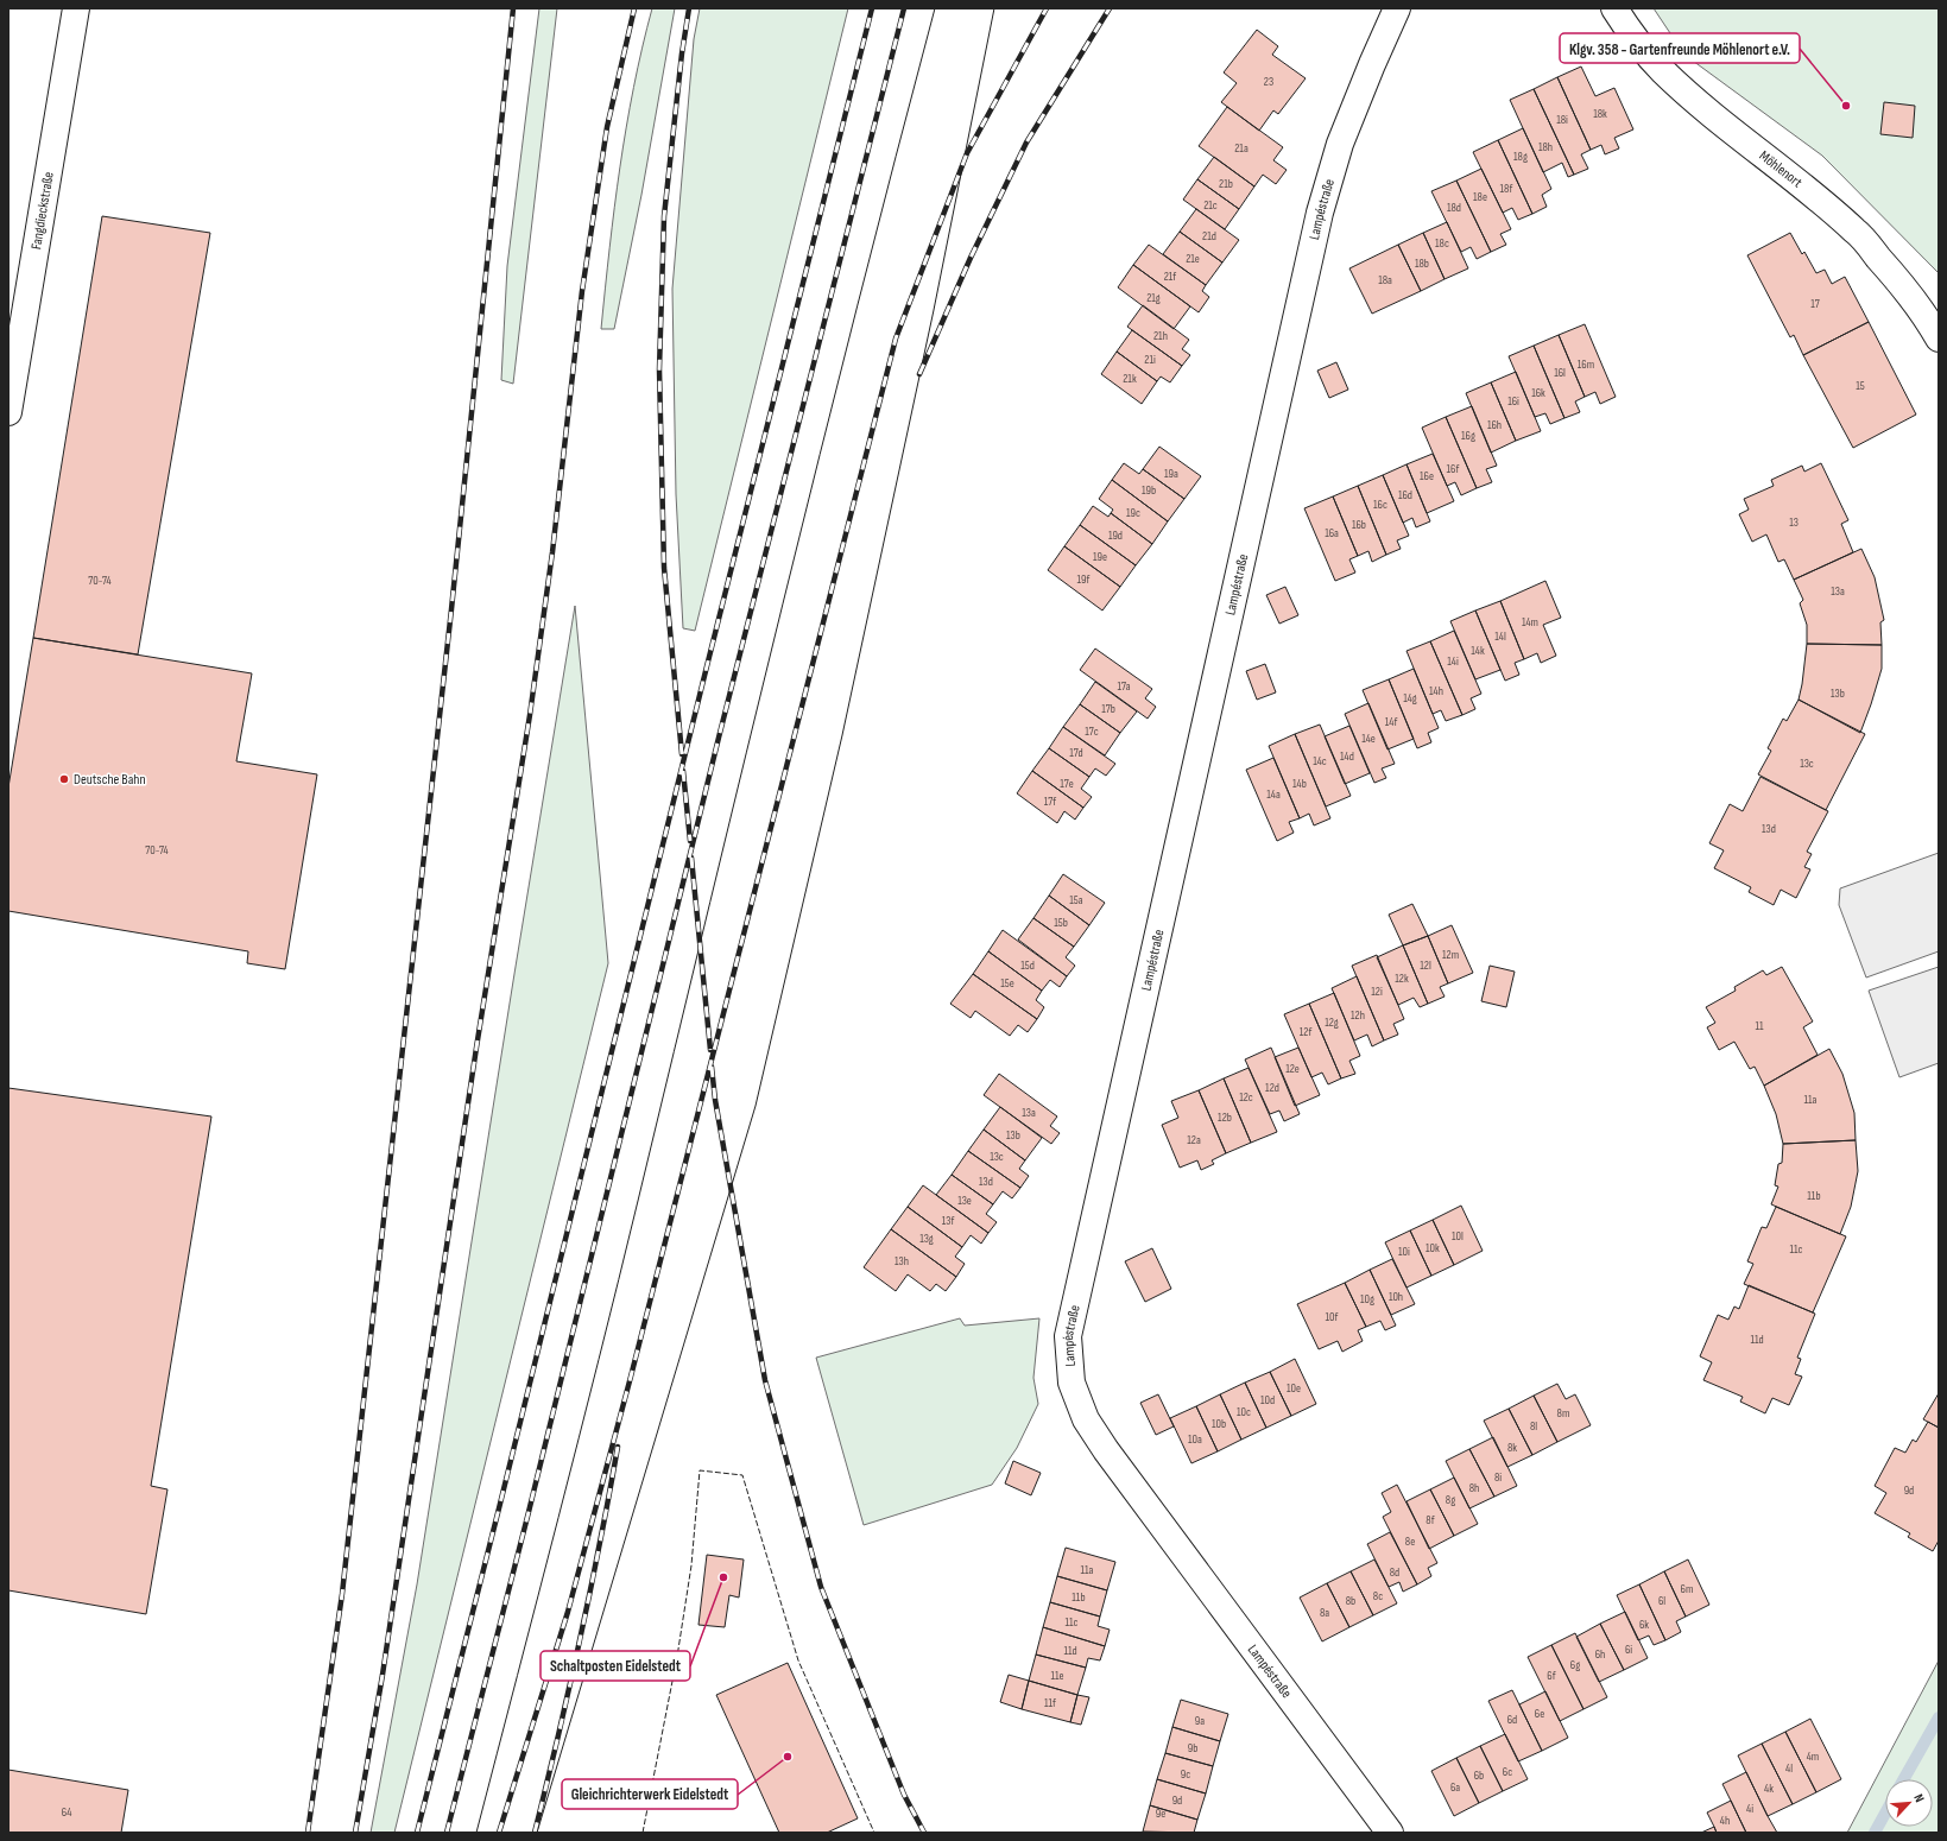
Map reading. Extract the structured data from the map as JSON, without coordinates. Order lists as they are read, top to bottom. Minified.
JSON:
{"streets":{"street":["Möhlenort","Lampéstraße","Fangdieckstraße"]},"places":["Klgv. 358 - Gartenfreunde Möhlenort e.V.","Deutsche Bahn","Schaltposten Eidelstedt","Gleichrichterwerk Eidelstedt"],"house_numbers":["23","18k","18i","18h","21a","18g","21b","18f","18e","21c","18d","21d","18c","21e","18b","21f","18a","21g","17","21h","21i","16m","16l","21k","15","16k","16i","16h","16g","16f","19a","16e","19b","16d","16c","19c","13","16b","16a","19d","19e","19f","70-74","13a","14m","14l","14k","14i","17a","14h","13b","14g","17b","14f","17c","14e","17d","14d","14c","13c","17e","14b","14a","17f","13d","70-74","15a","15b","12m","15d","12l","12k","15e","12i","12h","12g","11","12f","12e","12d","12c","11a","13a","12b","13b","12a","13c","13d","11b","13e","13f","10l","13g","10k","11c","10i","13h","10h","10g","10f","11d","10e","10d","10c","8m","10b","8l","10a","8k","8i","8h","9d","8g","8f","8e","11a","8d","6m","8c","11b","8b","6l","8a","11c","6k","6i","11d","6h","6g","11e","6f","11f","6e","6d","9a","9b","4m","4l","6c","9c","6b","6a","4k","9d","4i","64","9e","4h"],"north":"top right"}
